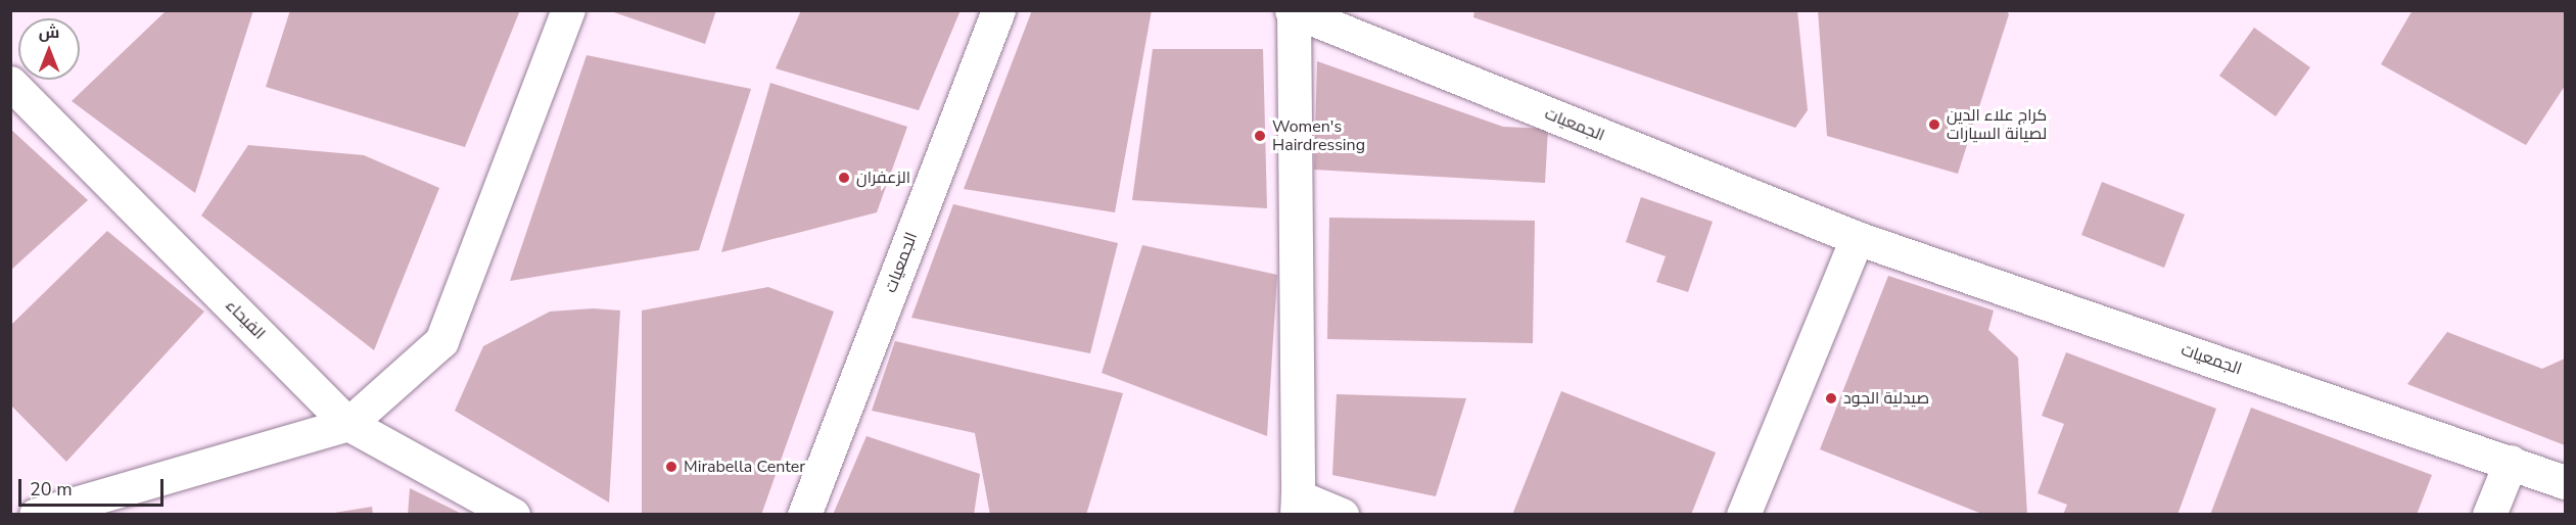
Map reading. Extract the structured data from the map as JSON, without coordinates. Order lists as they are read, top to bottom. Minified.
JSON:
{"streets":{"street":["الجمعيات","الفيحاء"]},"places":["كراج علاء الدين لصيانة السيارات","Women's Hairdressing","الزعفران","صيدلية الجود","Mirabella Center"],"scale_bar":"20 m","north":"top"}
